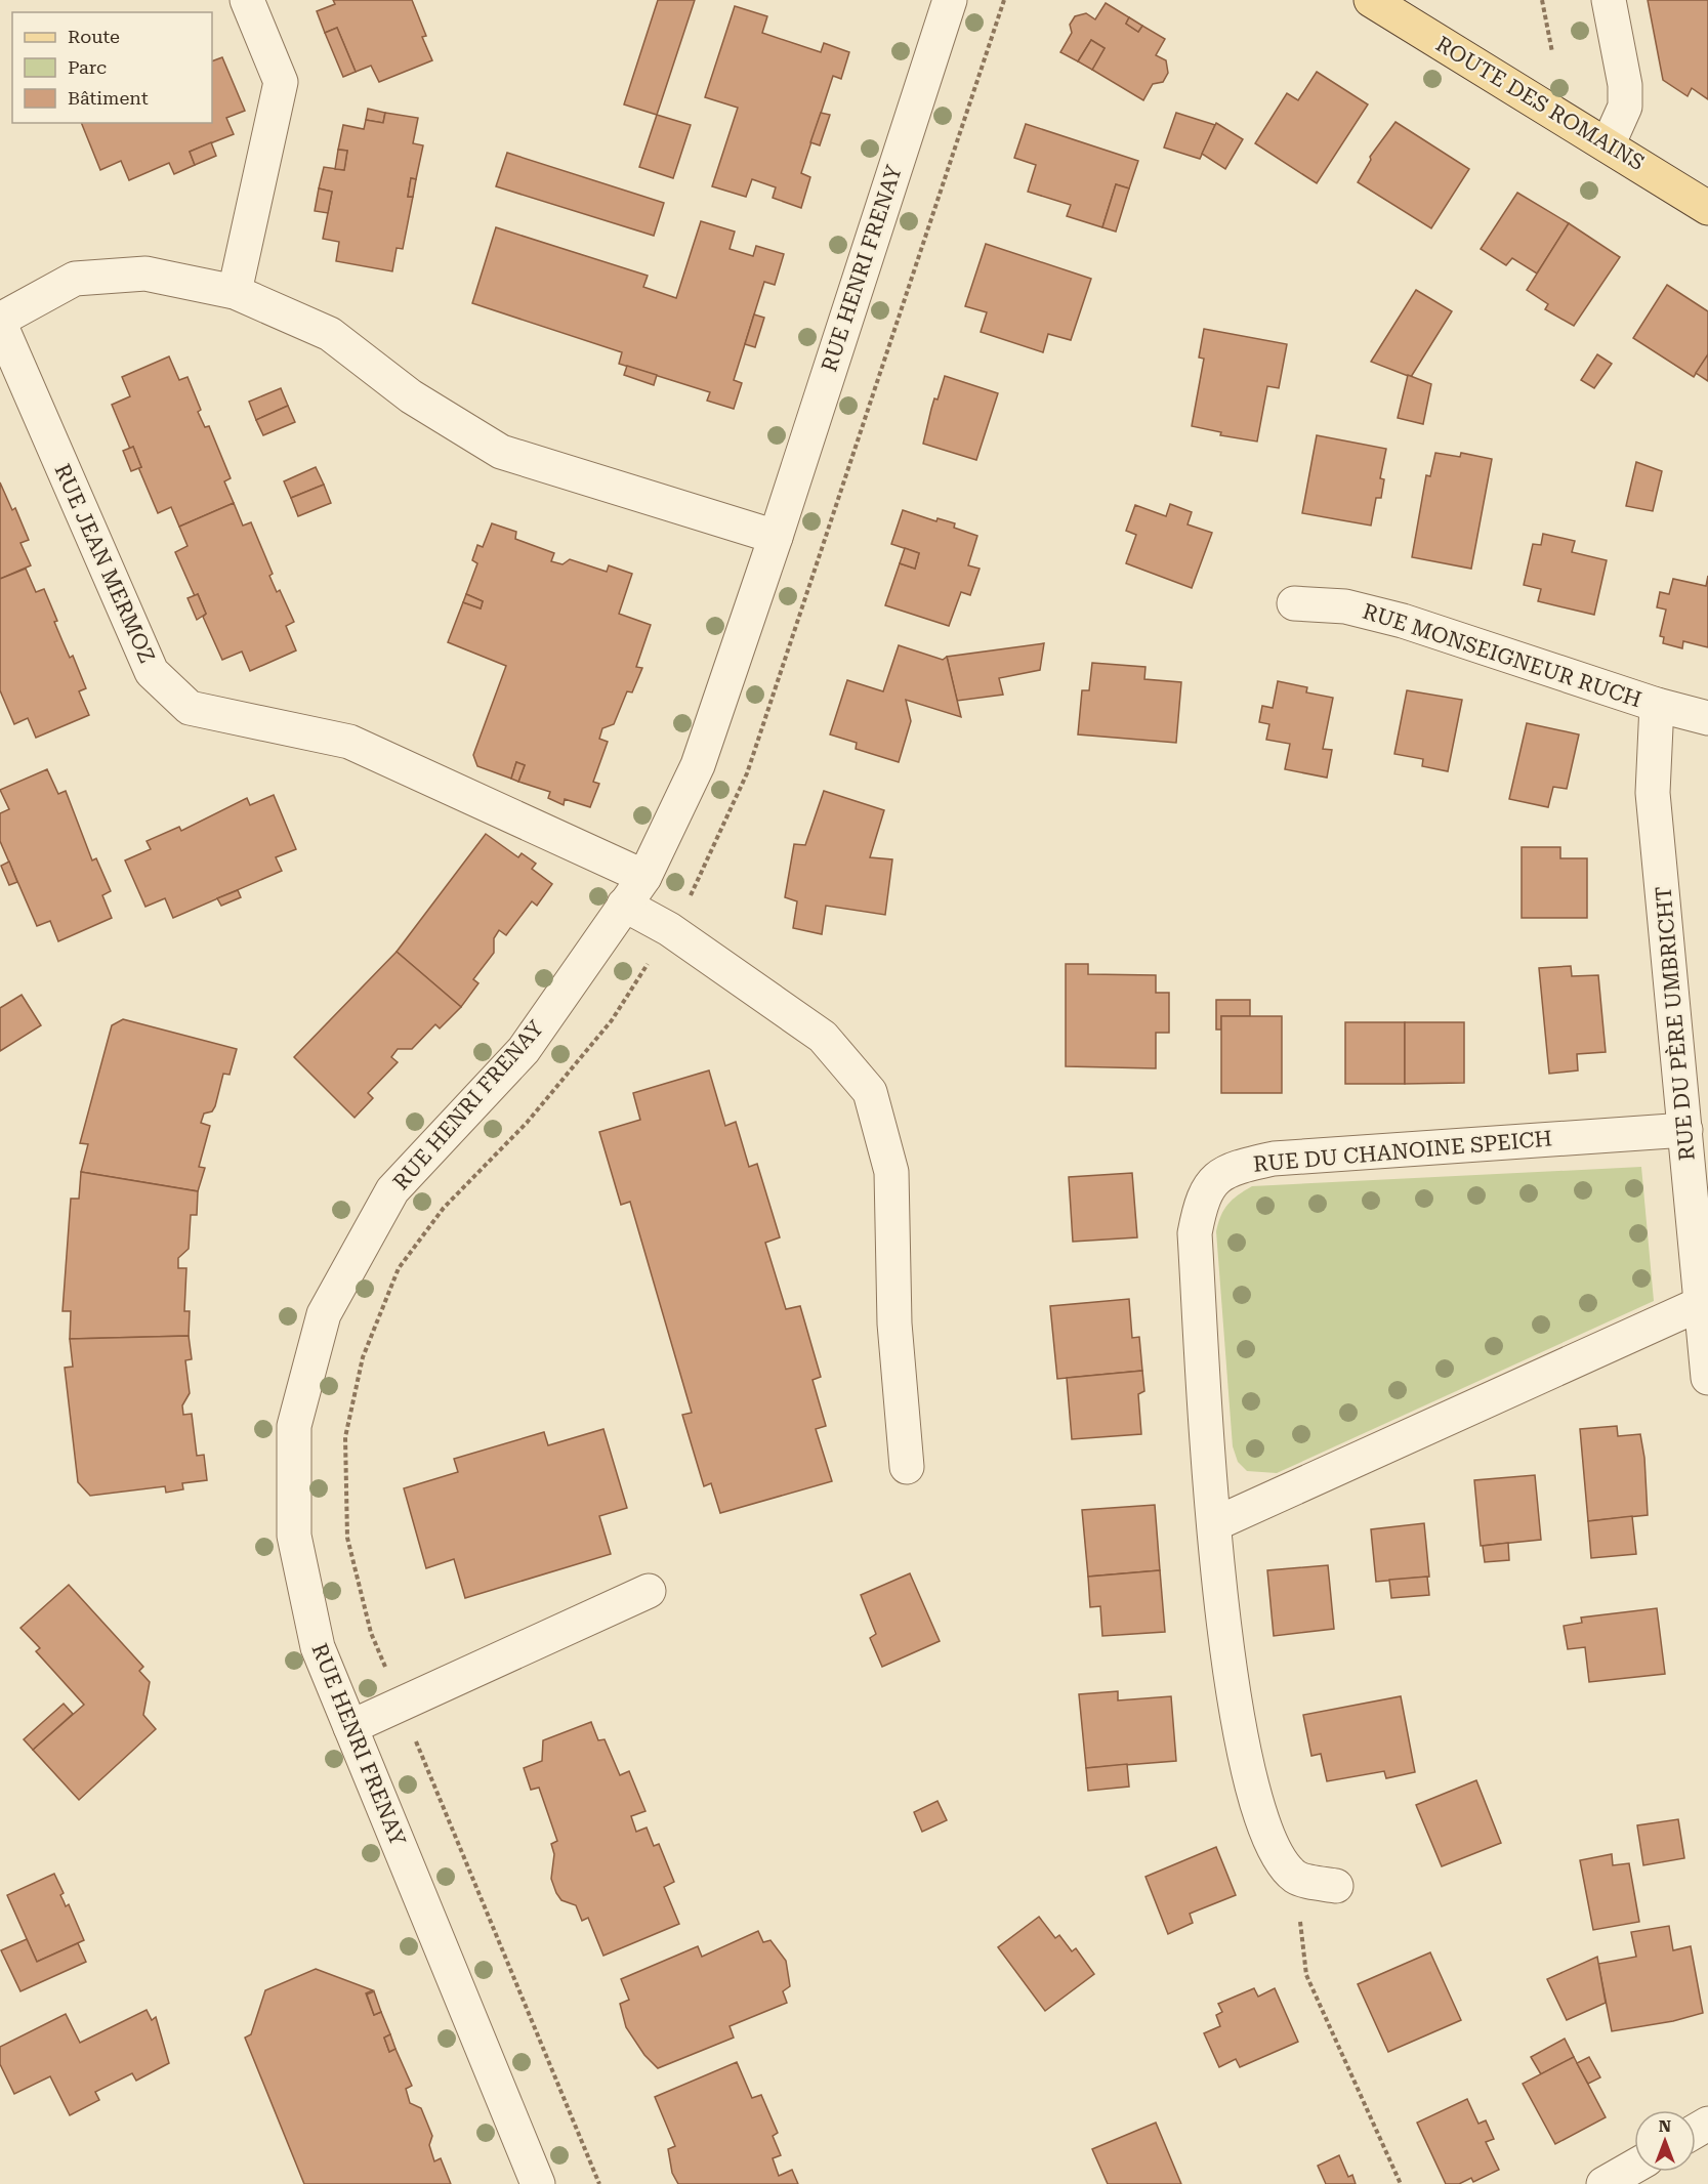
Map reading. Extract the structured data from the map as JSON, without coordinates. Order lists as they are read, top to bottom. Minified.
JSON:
{"streets":{"main road":["ROUTE DES ROMAINS"],"street":["RUE HENRI FRENAY","RUE JEAN MERMOZ","RUE MONSEIGNEUR RUCH","RUE DU PÈRE UMBRICHT","RUE DU CHANOINE SPEICH"]},"crossings":[["RUE HENRI FRENAY","RUE JEAN MERMOZ"],["RUE MONSEIGNEUR RUCH","RUE DU PÈRE UMBRICHT"],["RUE DU PÈRE UMBRICHT","RUE DU CHANOINE SPEICH"]],"legend":["Route","Parc","Bâtiment"],"north":"top"}
